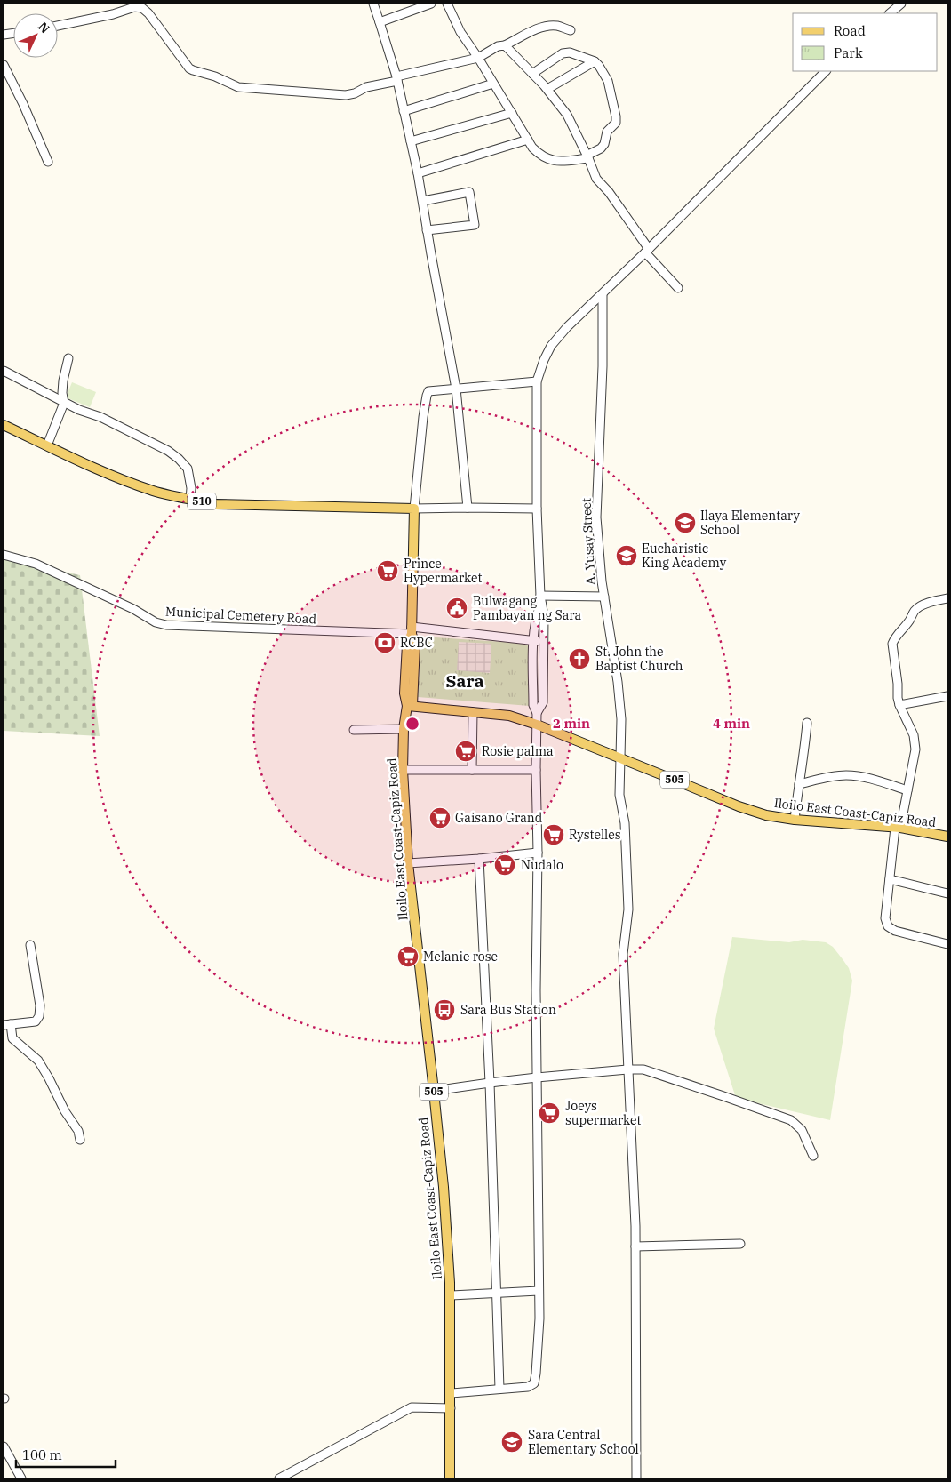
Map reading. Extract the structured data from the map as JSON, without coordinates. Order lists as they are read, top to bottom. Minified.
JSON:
{"streets":{"main road":["510","505","Iloilo East Coast-Capiz Road"],"street":["A. Yusay Street","Municipal Cemetery Road"]},"crossings":[["A. Yusay Street","Iloilo East Coast-Capiz Road"]],"districts":["Sara"],"places":{"school or university":["Ilaya Elementary School","Eucharistic King Academy","Sara Central Elementary School"],"supermarket":["Prince Hypermarket","Rosie palma","Gaisano Grand","Rystelles","Nudalo","Melanie rose","Joeys supermarket"],"public building":["Bulwagang Pambayan ng Sara"],"bank":["RCBC"],"church":["St. John the Baptist Church"],"bus stop":["Sara Bus Station"]},"legend":["Road","Park"],"scale_bar":"100 m","north":"top right","rings":["2 min","4 min"]}
